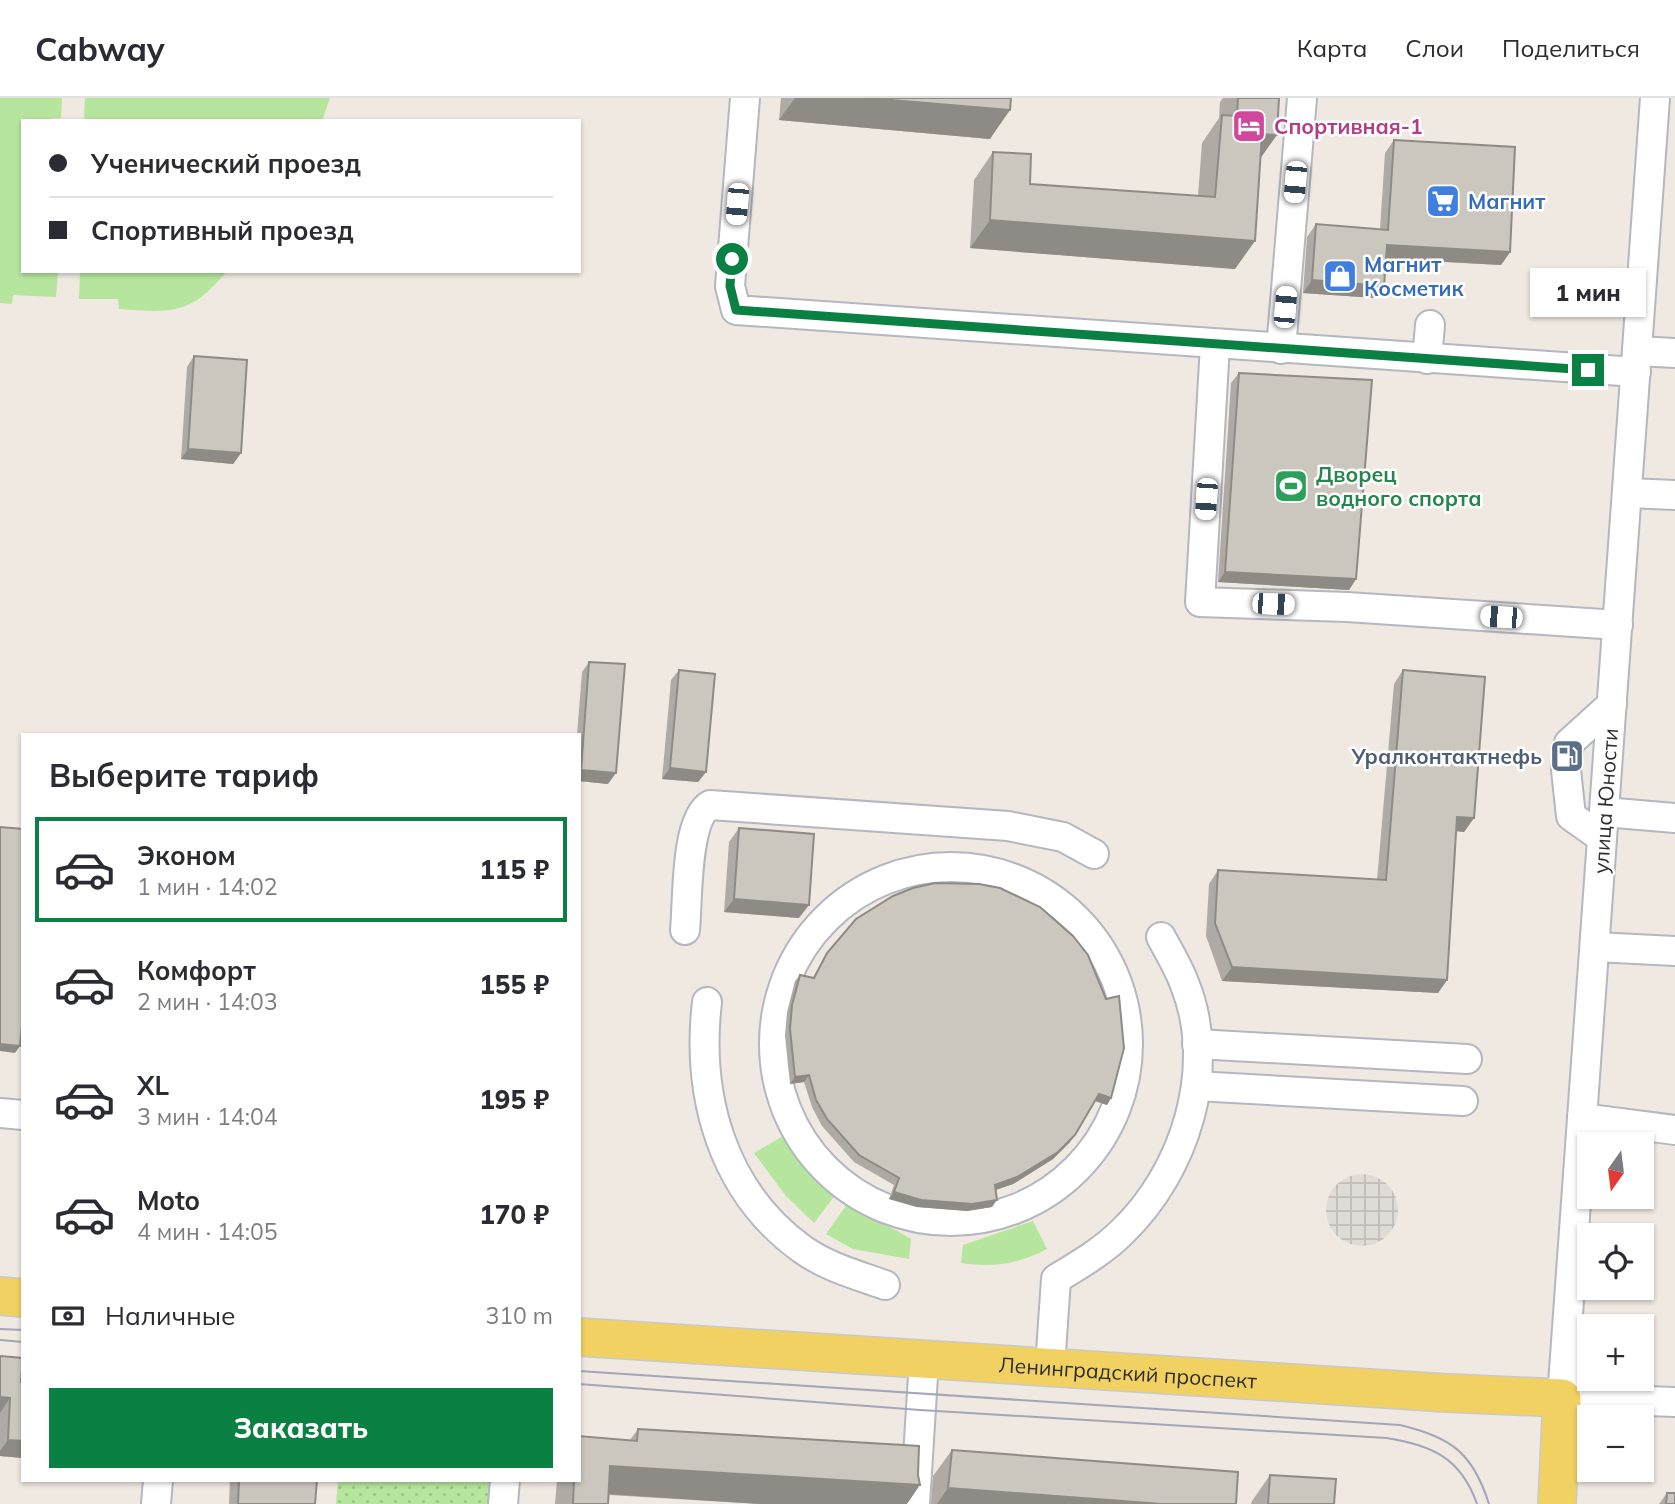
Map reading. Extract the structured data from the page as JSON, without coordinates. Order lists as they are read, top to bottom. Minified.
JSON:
{"streets":{"main road":["улица Юности","Ленинградский проспект"]},"crossings":[["улица Юности","Ленинградский проспект"]],"places":{"hotel":["Спортивная-1"],"supermarket":["Магнит"],"shop":["Магнит Косметик"],"sports":["Дворец водного спорта"],"fuel station":["Уралконтактнефь"]},"north":"bottom","page":{"header":"Cabway","nav":["Карта","Слои","Поделиться"],"banner":["Ученический проезд","Спортивный проезд"],"bubble":"1 мин","heading":"Выберите тариф","list":[{"name":"Эконом","note":"1 мин · 14:02","value":"115 ₽"},{"name":"Комфорт","note":"2 мин · 14:03","value":"155 ₽"},{"name":"XL","note":"3 мин · 14:04","value":"195 ₽"},{"name":"Moto","note":"4 мин · 14:05","value":"170 ₽"}],"map_buttons":["+","−"],"pay":["Наличные","310 m"],"buttons":"Заказать"}}
